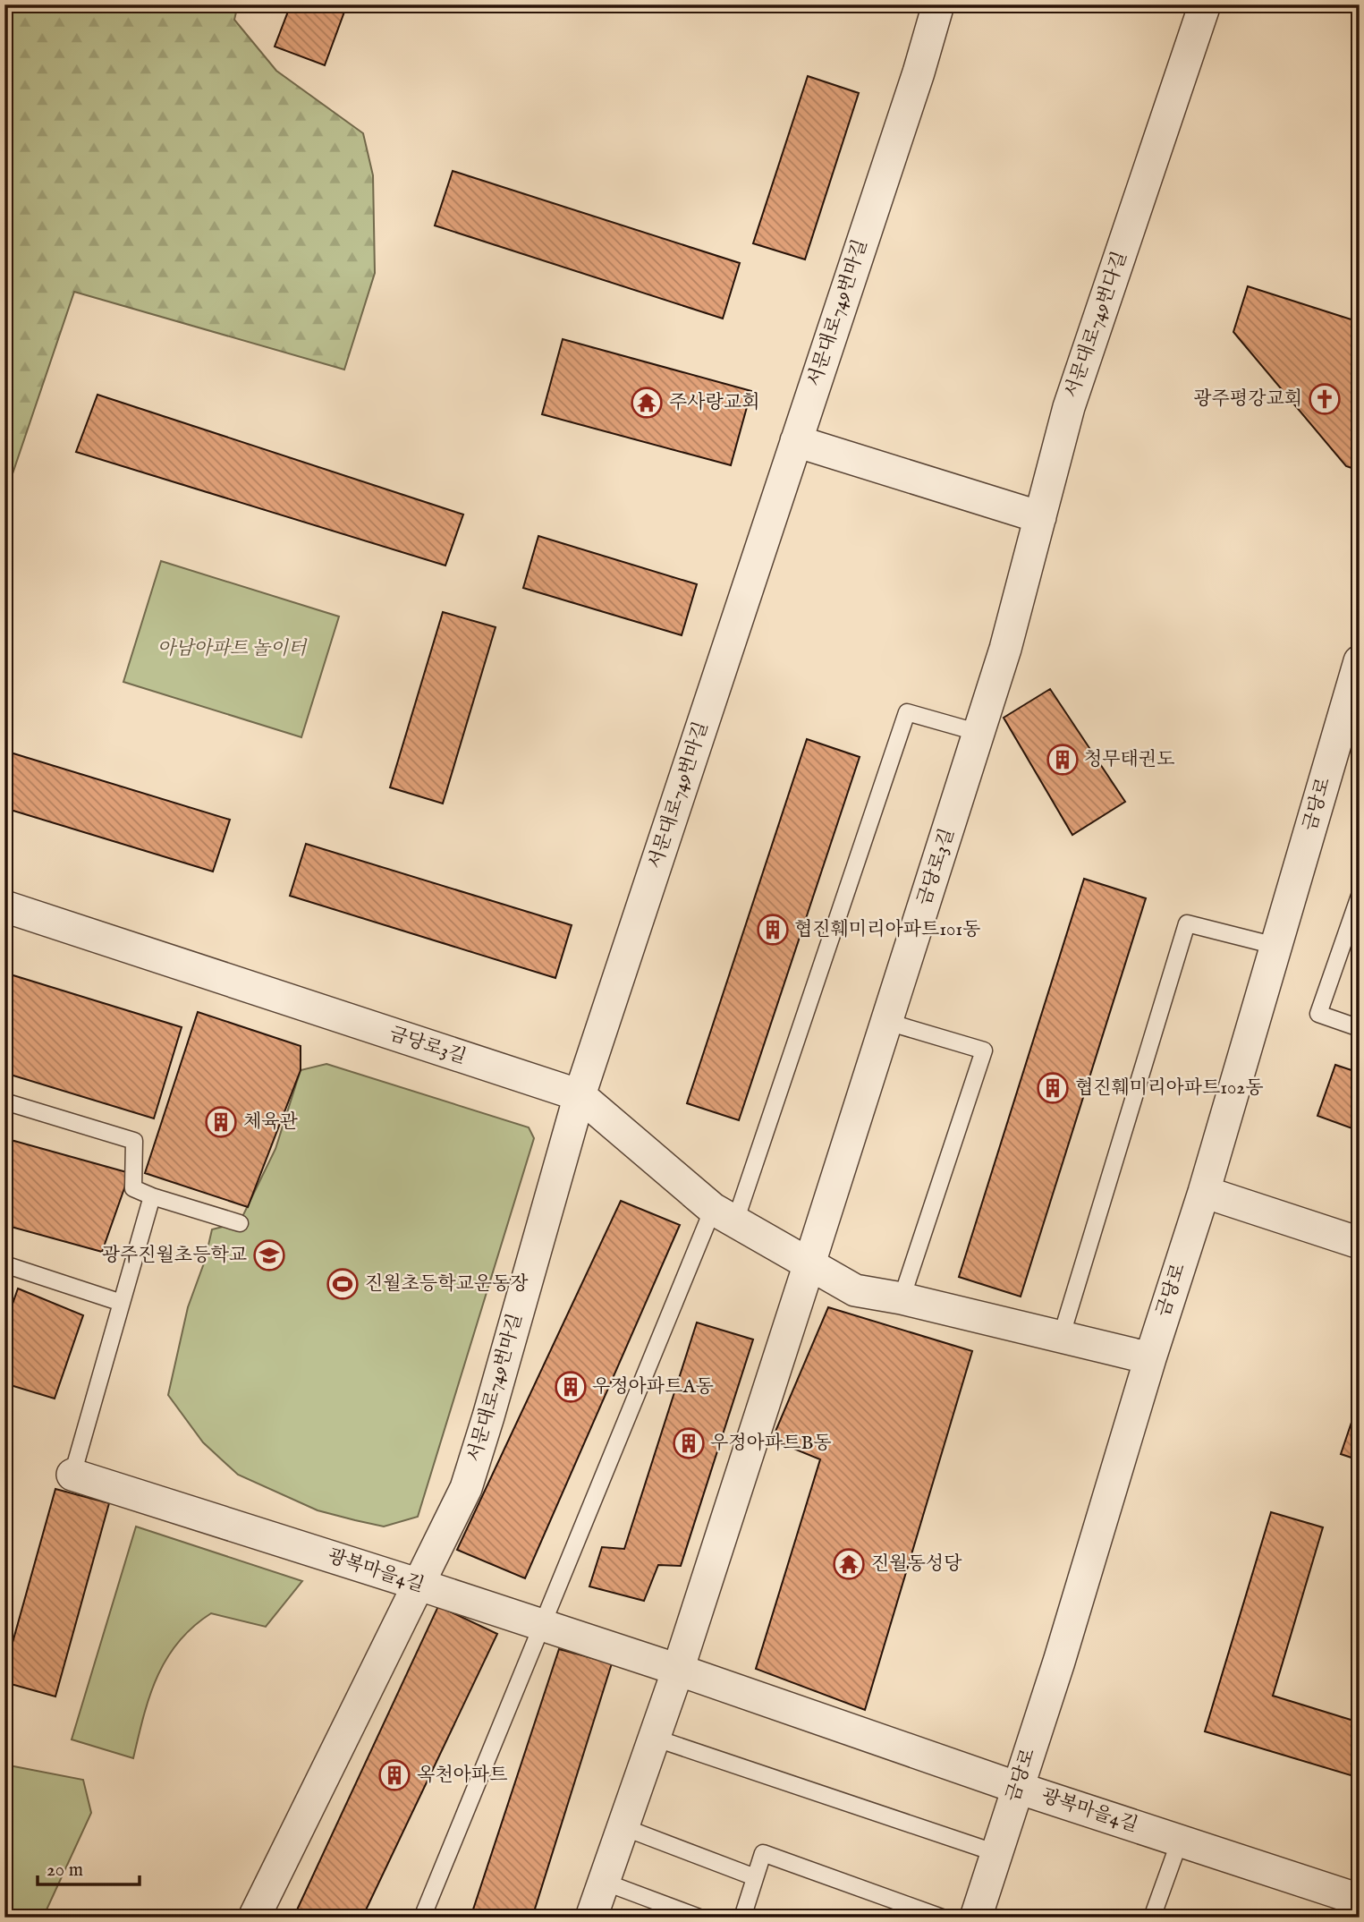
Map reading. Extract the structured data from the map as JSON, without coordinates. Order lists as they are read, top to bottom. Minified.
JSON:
{"streets":{"street":["서문대로749번마길","서문대로749번다길","금당로","금당로3길","광복마을4길"]},"crossings":[["서문대로749번마길","금당로3길"],["서문대로749번마길","광복마을4길"],["서문대로749번다길","금당로3길"],["금당로","금당로3길"],["금당로","광복마을4길"]],"parks":["아남아파트 놀이터"],"places":{"church":["광주평강교회"],"temple":["주사랑교회","진월동성당"],"building":["청무태권도","협진훼미리아파트101동","협진훼미리아파트102동","체육관","우정아파트A동","우정아파트B동","옥천아파트"],"school or university":["광주진월초등학교"],"sports":["진월초등학교운동장"]},"scale_bar":"20 m"}
